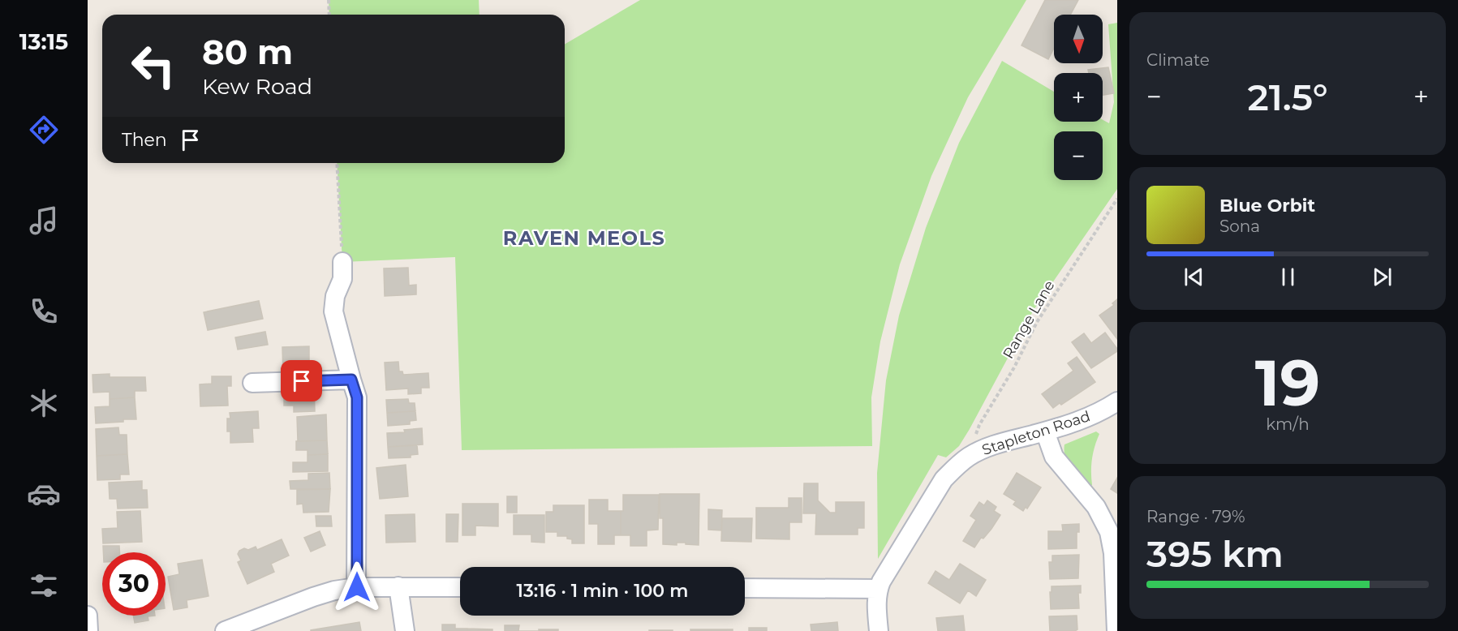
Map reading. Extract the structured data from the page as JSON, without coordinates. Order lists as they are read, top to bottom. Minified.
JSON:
{"streets":{"street":["Stapleton Road"],"path":["Range Lane"]},"crossings":[["Range Lane","Stapleton Road"]],"districts":["RAVEN MEOLS"],"north":"bottom","page":{"tabs":"13:15","tile":["Climate",["19","km/h"],["Range · 79%","395 km"]],"map_buttons":["+","−"],"turn":["80 m","Kew Road"],"heat":["−","21.5°","+"],"then":"Then","song":["Blue Orbit","Sona"],"limit":"30","trip":"13:16 · 1 min · 100 m"}}
